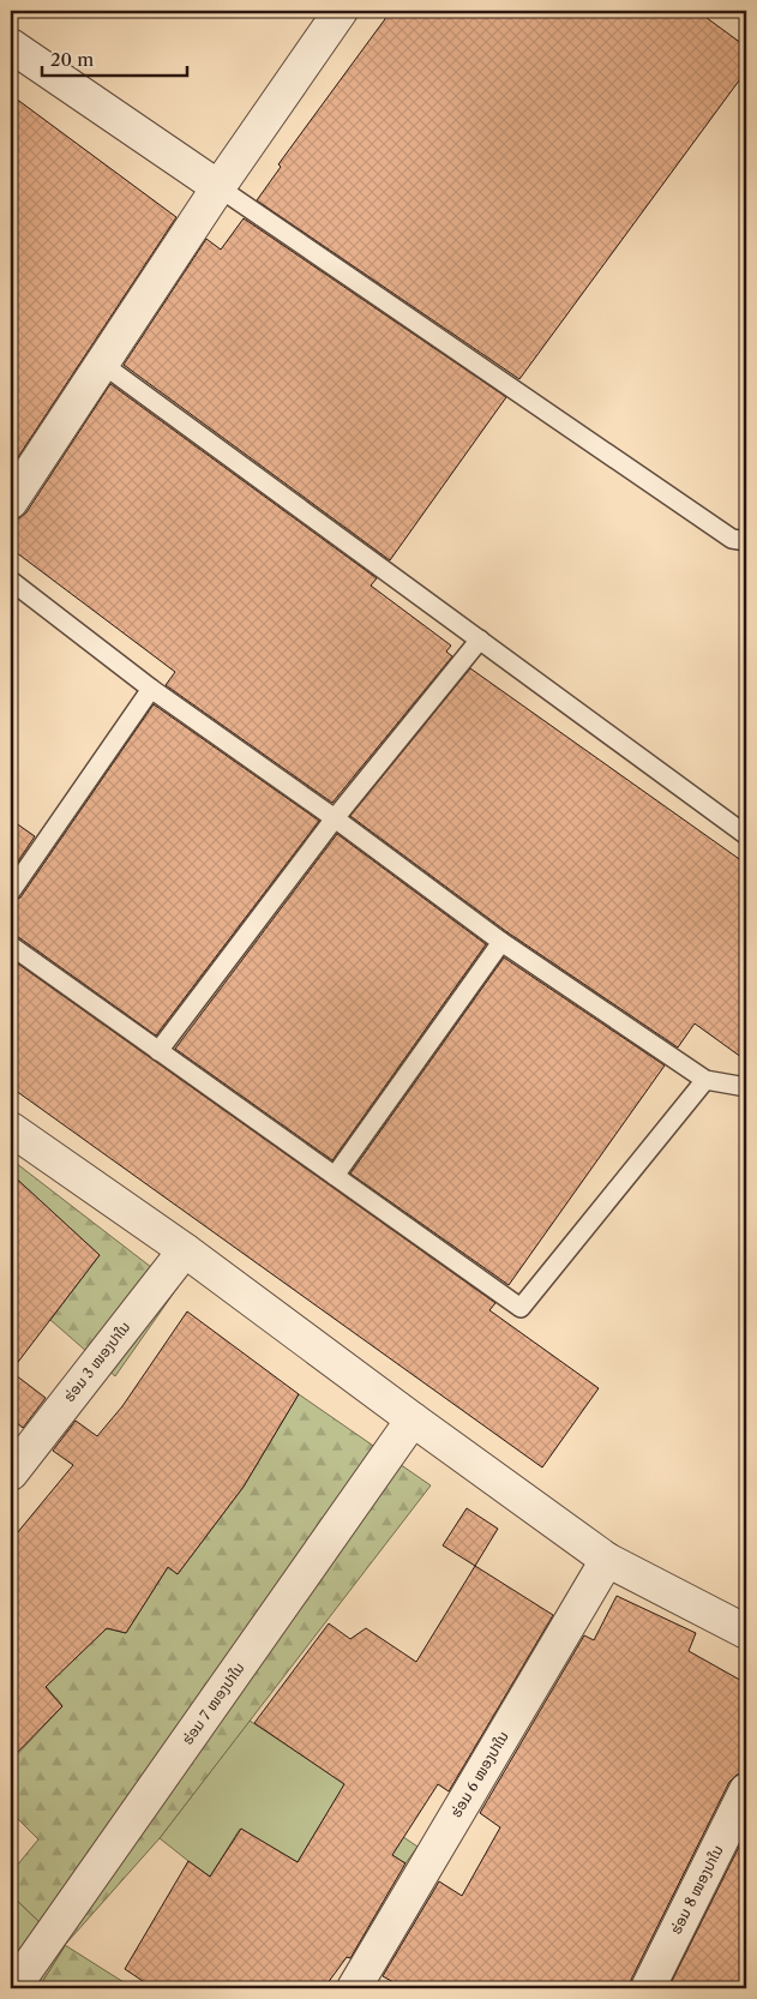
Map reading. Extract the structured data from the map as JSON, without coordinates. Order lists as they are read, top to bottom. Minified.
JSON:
{"streets":{"street":["ຮ່ອມ 3 ໜອງປາໃນ","ຮ່ອມ 7 ໜອງປາໃນ","ຮ່ອມ 6 ໜອງປາໃນ","ຮ່ອມ 8 ໜອງປາໃນ"]},"scale_bar":"20 m"}
